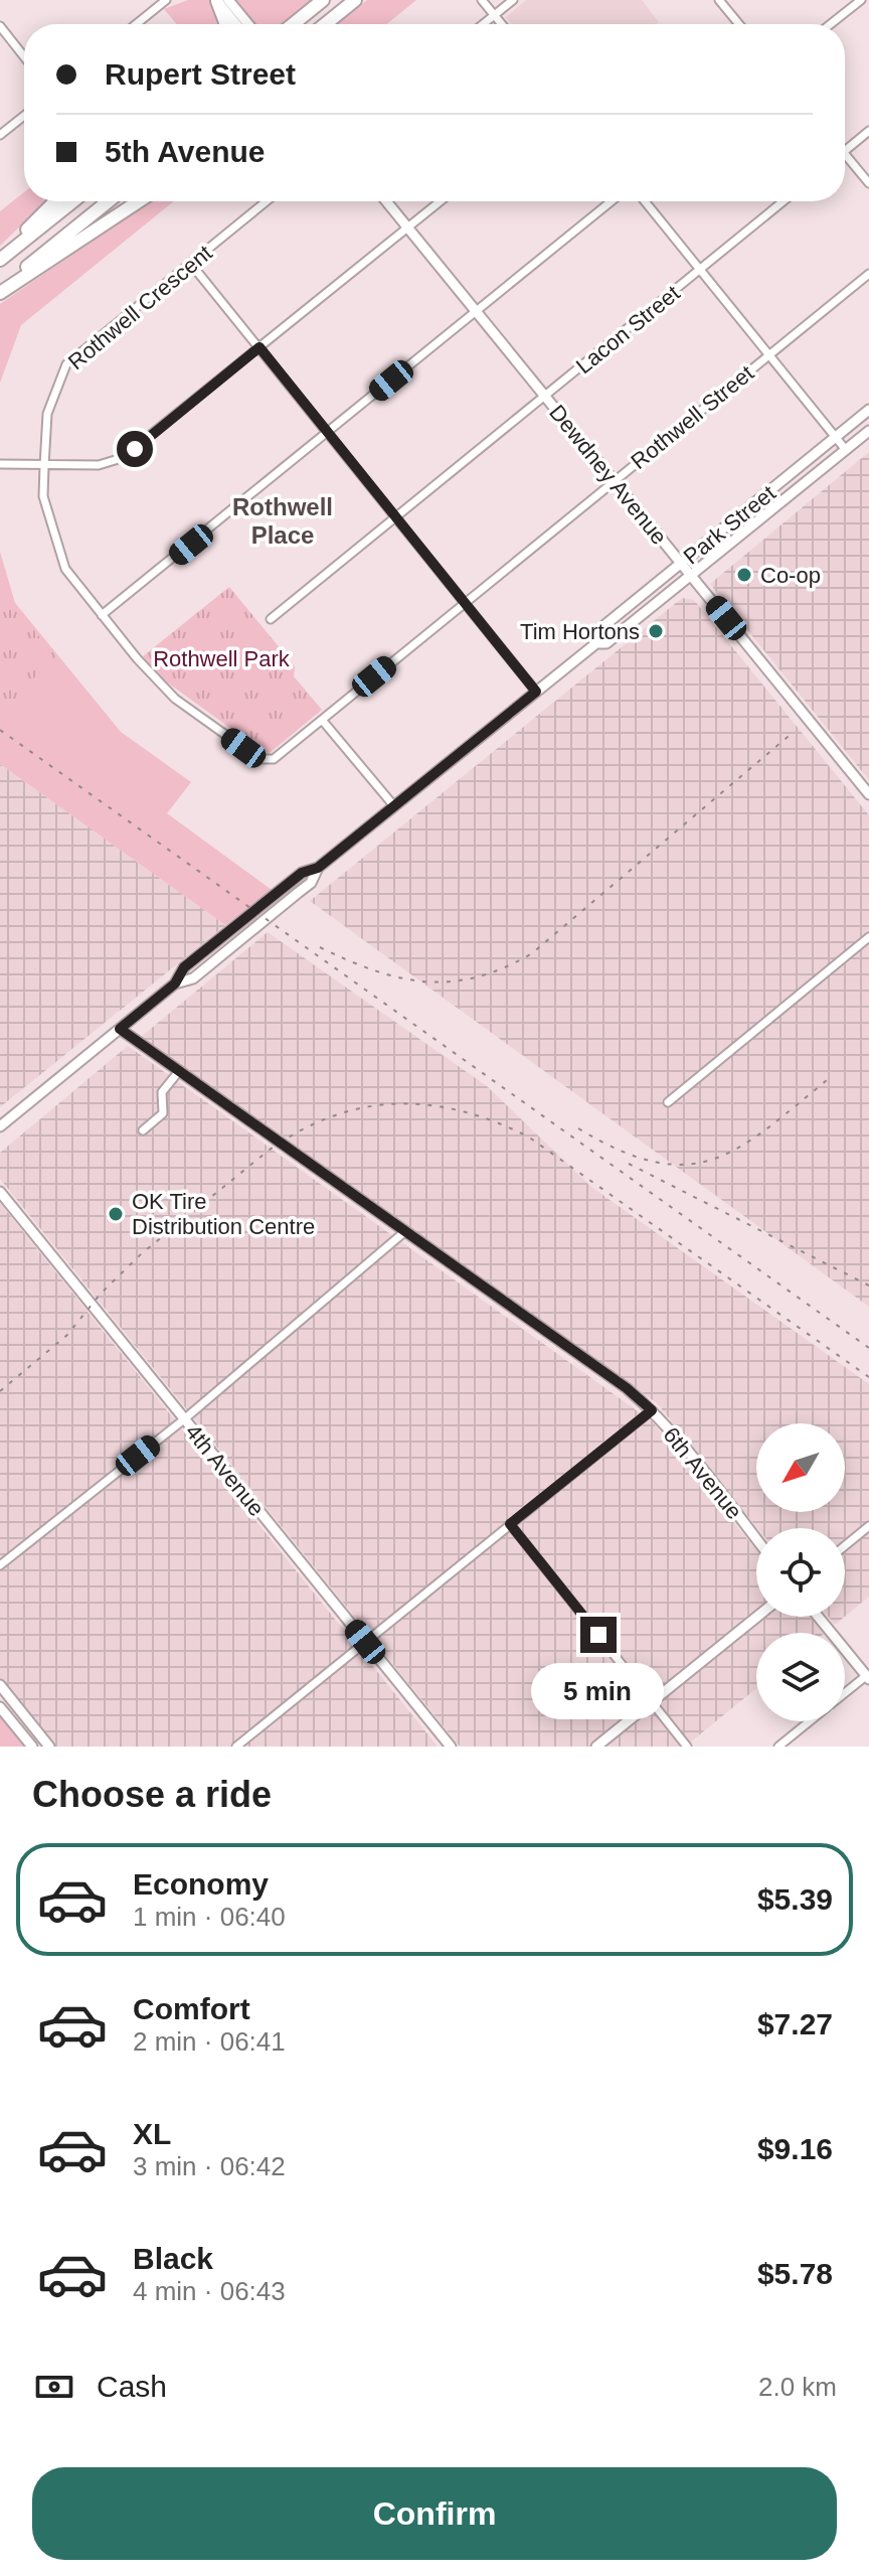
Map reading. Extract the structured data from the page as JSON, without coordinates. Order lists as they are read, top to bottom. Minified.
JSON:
{"streets":{"street":["Rothwell Crescent","Lacon Street","Rothwell Street","Dewdney Avenue","Park Street","4th Avenue","6th Avenue"]},"crossings":[["Rothwell Crescent","Rothwell Street"],["Lacon Street","Dewdney Avenue"],["Rothwell Street","Dewdney Avenue"],["Dewdney Avenue","Park Street"],["Park Street","6th Avenue"]],"districts":["Rothwell Place"],"parks":["Rothwell Park"],"places":["Co-op","Tim Hortons","OK Tire Distribution Centre"],"north":"bottom left","page":{"banner":["Rupert Street","5th Avenue"],"bubble":"5 min","heading":"Choose a ride","list":[{"name":"Economy","note":"1 min · 06:40","value":"$5.39"},{"name":"Comfort","note":"2 min · 06:41","value":"$7.27"},{"name":"XL","note":"3 min · 06:42","value":"$9.16"},{"name":"Black","note":"4 min · 06:43","value":"$5.78"}],"pay":["Cash","2.0 km"],"buttons":"Confirm"}}
